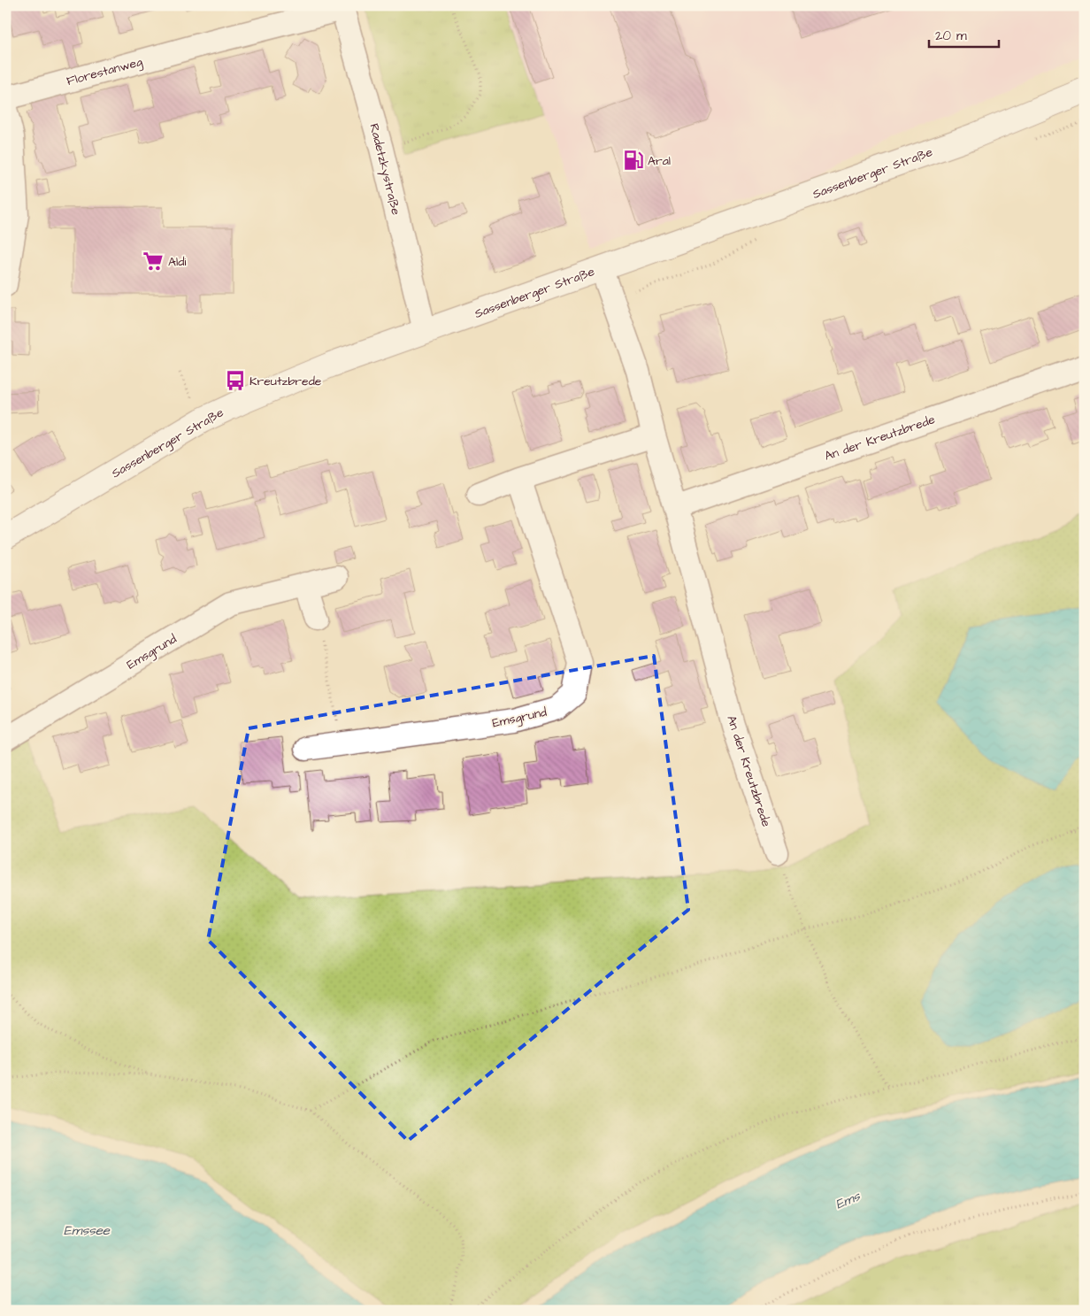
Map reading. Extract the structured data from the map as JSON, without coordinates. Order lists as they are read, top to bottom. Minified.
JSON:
{"streets":{"street":["Florestanweg","Radetzkystraße","Sassenberger Straße","An der Kreutzbrede","Emsgrund"]},"crossings":[["Florestanweg","Radetzkystraße"],["Radetzkystraße","Sassenberger Straße"],["Sassenberger Straße","An der Kreutzbrede"]],"water":["Ems","Emssee"],"places":{"fuel station":["Aral"],"supermarket":["Aldi"],"bus stop":["Kreutzbrede"]},"scale_bar":"20 m"}
